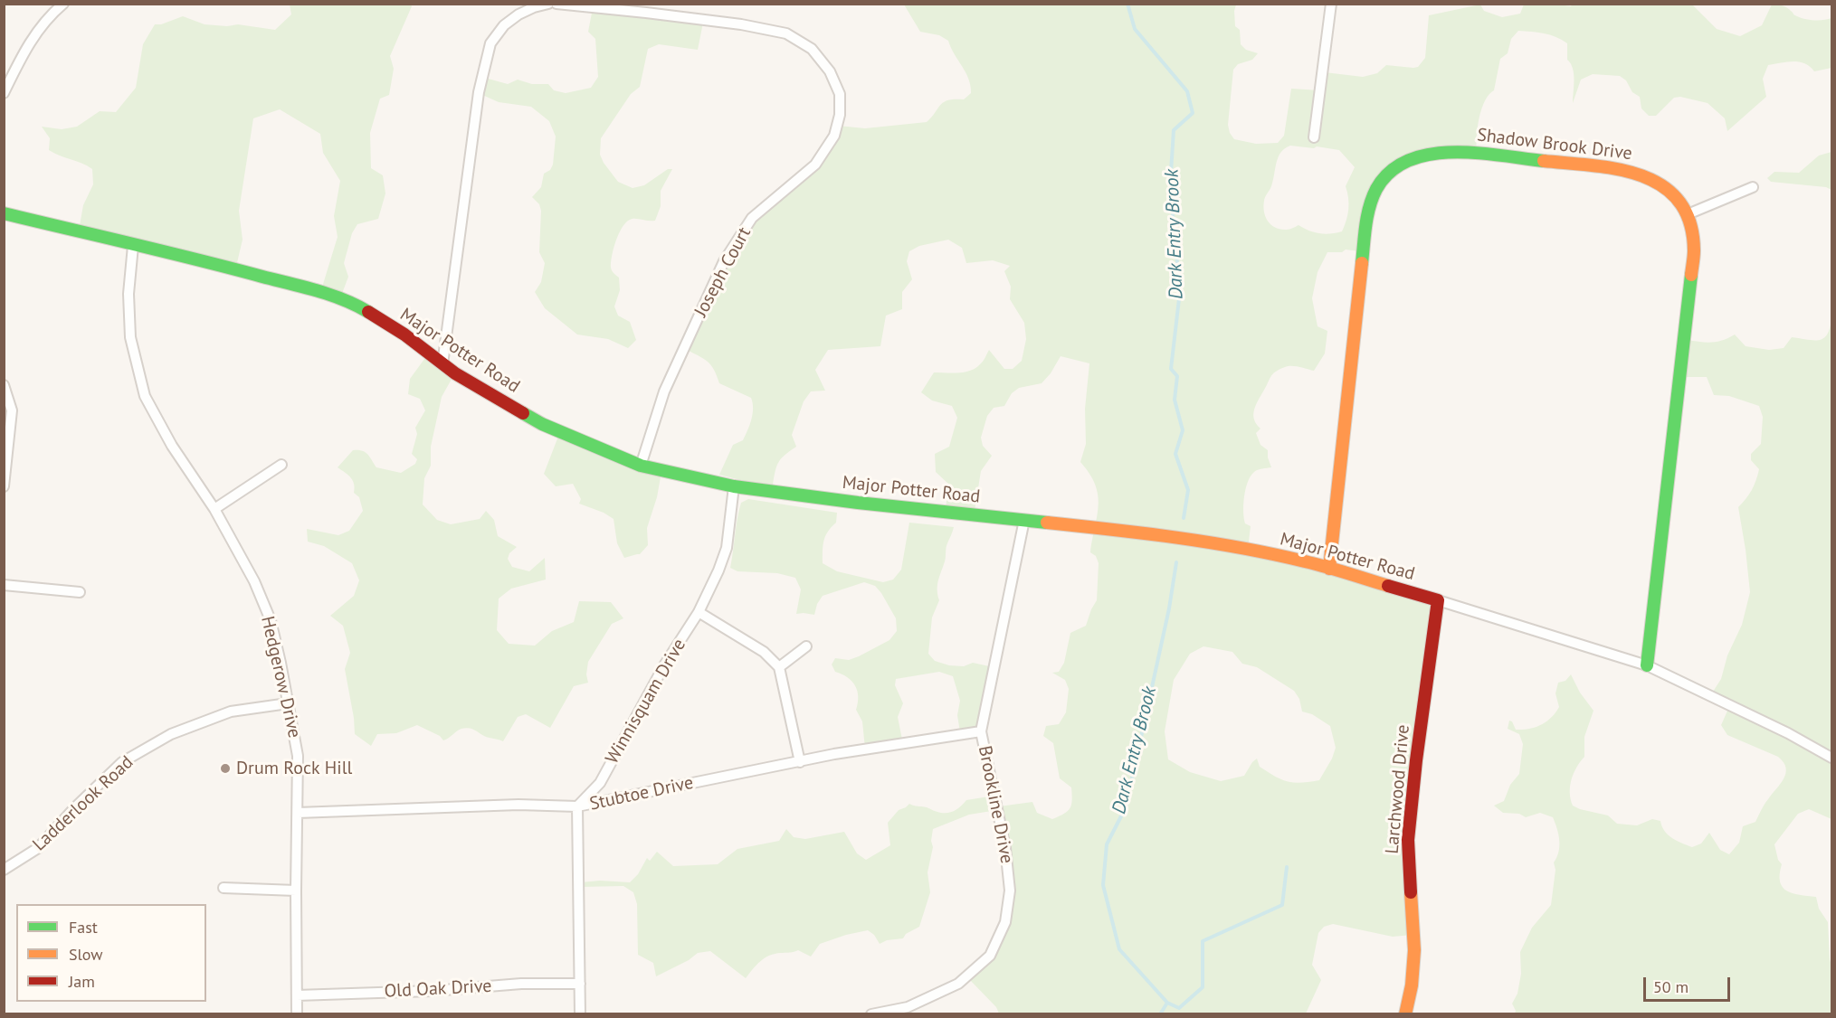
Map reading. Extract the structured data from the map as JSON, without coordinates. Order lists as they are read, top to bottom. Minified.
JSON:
{"streets":{"street":["Shadow Brook Drive","Joseph Court","Major Potter Road","Hedgerow Drive","Winnisquam Drive","Larchwood Drive","Stubtoe Drive","Ladderlook Road","Brookline Drive","Old Oak Drive"]},"crossings":[["Shadow Brook Drive","Major Potter Road"],["Joseph Court","Major Potter Road"],["Major Potter Road","Hedgerow Drive"],["Major Potter Road","Winnisquam Drive"],["Major Potter Road","Larchwood Drive"],["Major Potter Road","Brookline Drive"],["Hedgerow Drive","Stubtoe Drive"],["Hedgerow Drive","Ladderlook Road"],["Hedgerow Drive","Old Oak Drive"],["Winnisquam Drive","Stubtoe Drive"],["Stubtoe Drive","Brookline Drive"]],"water":["Dark Entry Brook"],"places":["Drum Rock Hill"],"legend":["Fast","Slow","Jam"],"scale_bar":"50 m"}
